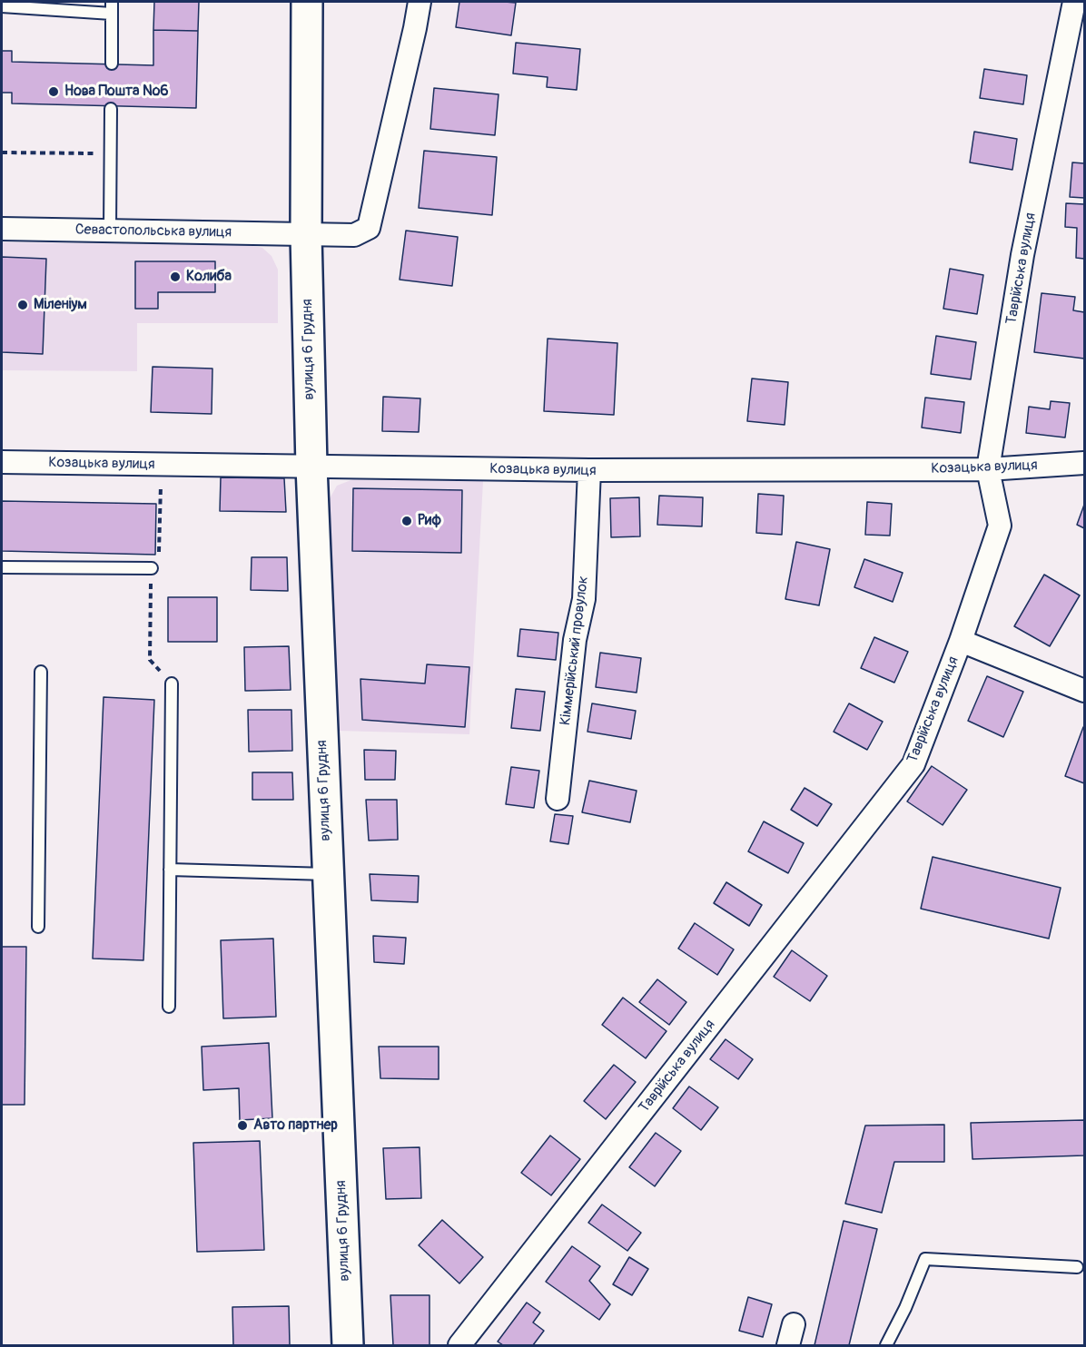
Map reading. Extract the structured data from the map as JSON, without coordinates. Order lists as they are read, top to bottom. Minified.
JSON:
{"streets":{"street":["Севастопольська вулиця","Таврійська вулиця","вулиця 6 Грудня","Козацька вулиця","Кіммерійський провулок"]},"crossings":[["Севастопольська вулиця","вулиця 6 Грудня"],["Таврійська вулиця","Козацька вулиця"],["вулиця 6 Грудня","Козацька вулиця"],["Козацька вулиця","Кіммерійський провулок"]],"places":["Нова Пошта №6","Колиба","Міленіум","Риф","Авто партнер"]}
